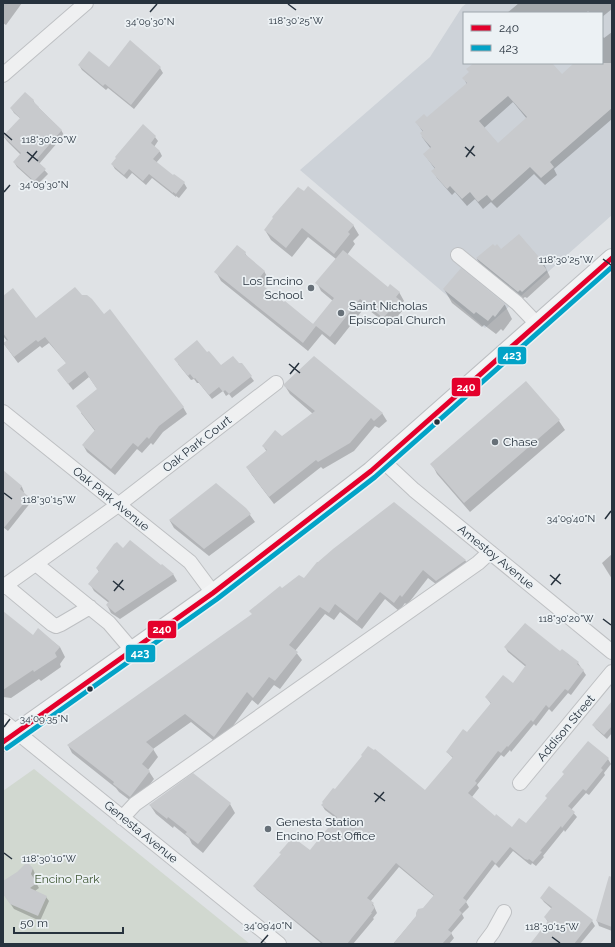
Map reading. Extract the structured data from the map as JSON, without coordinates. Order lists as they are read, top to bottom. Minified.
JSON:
{"streets":{"street":["Oak Park Court","Oak Park Avenue","Amestoy Avenue","Addison Street","Genesta Avenue"]},"crossings":[["Oak Park Court","Oak Park Avenue"]],"parks":["Encino Park"],"places":["Los Encino School","Saint Nicholas Episcopal Church","Chase","Genesta Station Encino Post Office"],"lines":["transit line 240","transit line 423"],"legend":["240","423"],"scale_bar":"50 m","coordinates":["118°30'25\"W","34°09'30\"N","118°30'20\"W","118°30'15\"W","34°09'40\"N","34°09'35\"N","118°30'10\"W"]}
